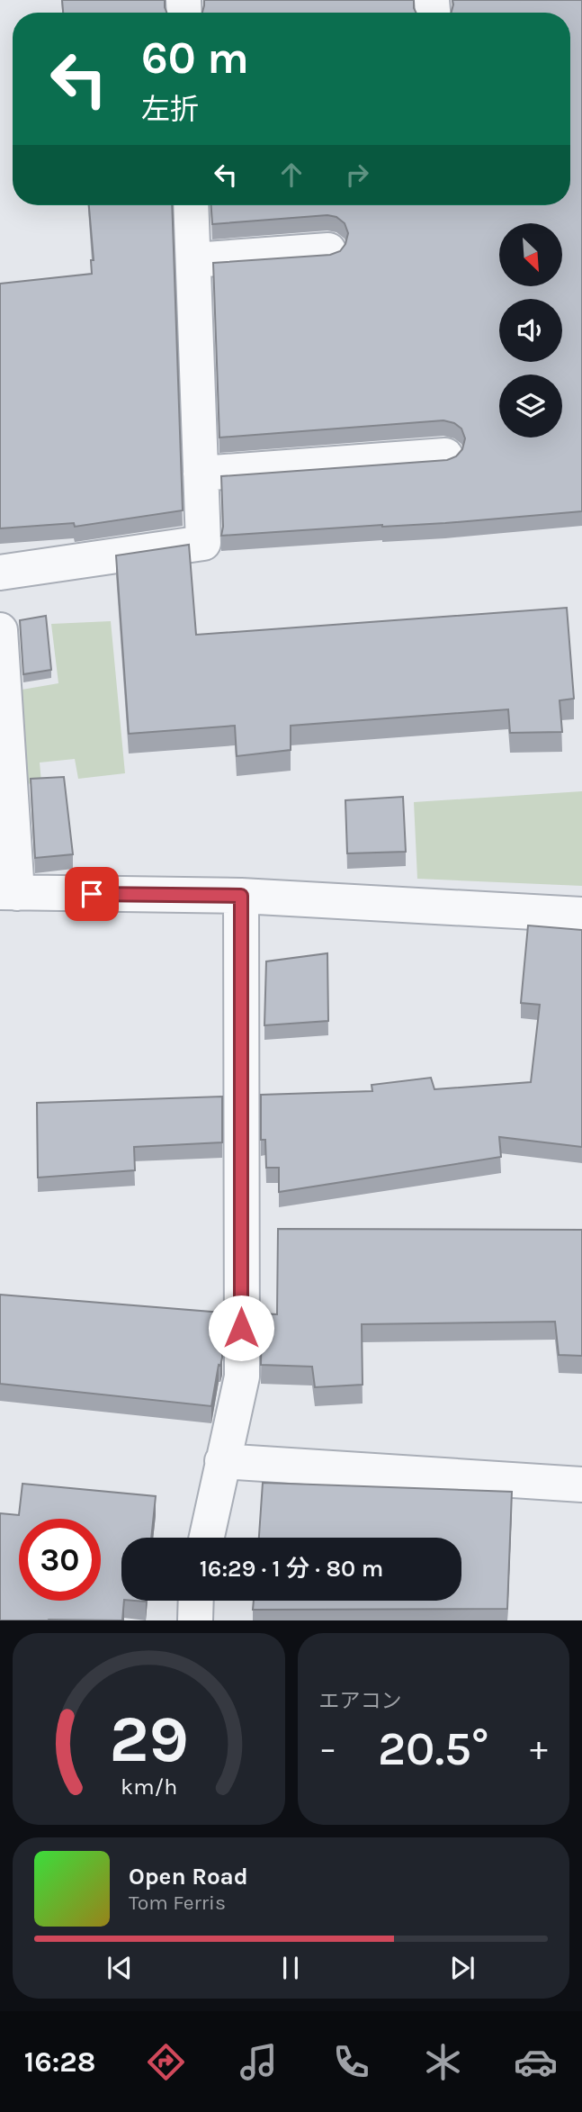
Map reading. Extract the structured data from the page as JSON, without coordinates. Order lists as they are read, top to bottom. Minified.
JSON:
{"north":"bottom right","page":{"turn":["60 m","左折"],"limit":"30","trip":"16:29 · 1 分 · 80 m","tile":"エアコン","heat":["−","20.5°","+"],"song":["Open Road","Tom Ferris"],"tabs":"16:28","gauge":["29","km/h"]}}
